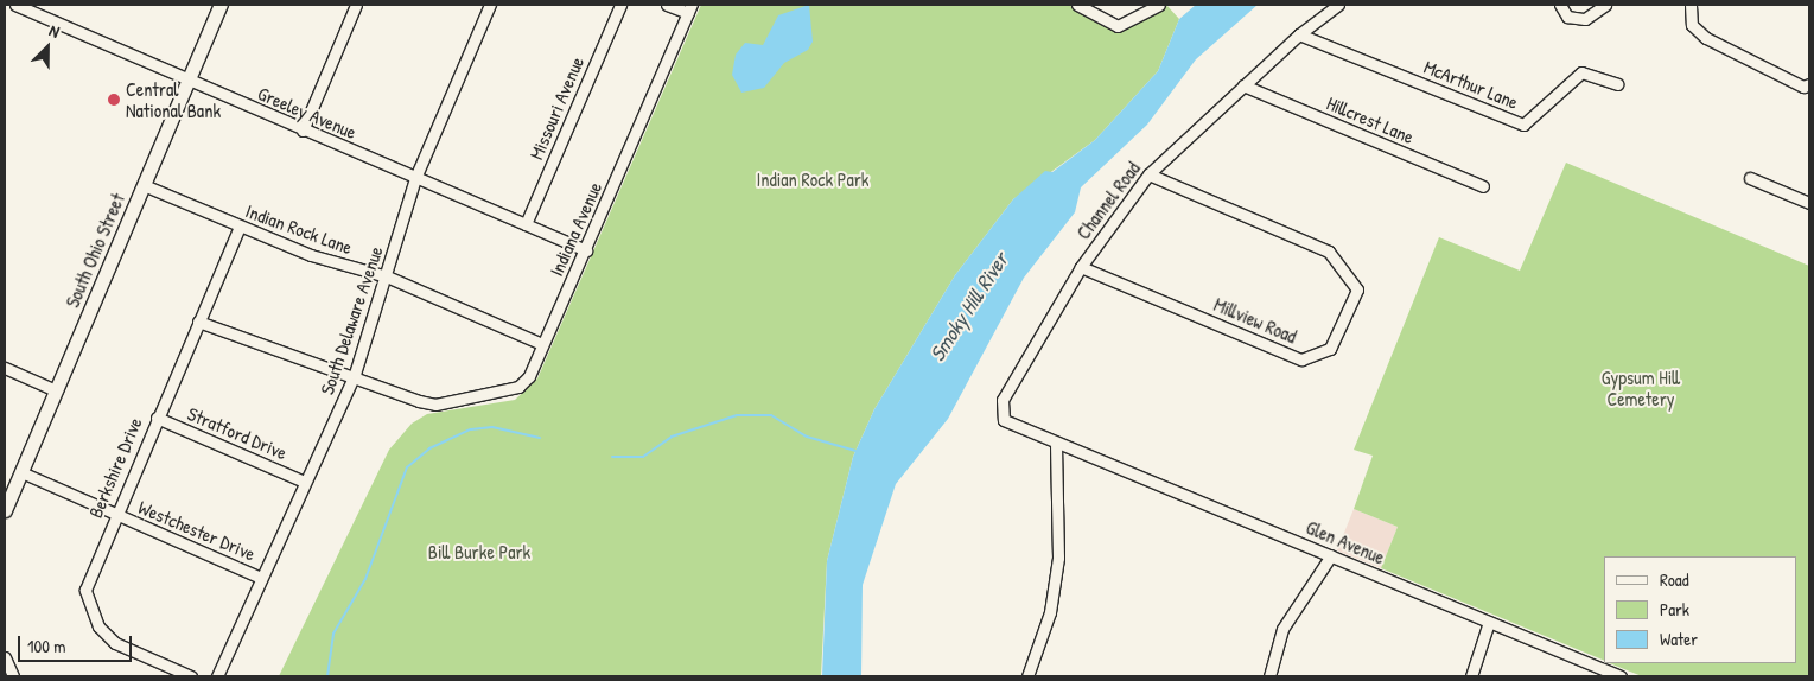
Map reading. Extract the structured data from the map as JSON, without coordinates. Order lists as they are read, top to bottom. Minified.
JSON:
{"streets":{"main road":["South Ohio Street"],"street":["McArthur Lane","Missouri Avenue","Greeley Avenue","Hillcrest Lane","Channel Road","Indian Rock Lane","Indiana Avenue","South Delaware Avenue","Millview Road","Stratford Drive","Berkshire Drive","Westchester Drive","Glen Avenue"]},"crossings":[["McArthur Lane","Channel Road"],["Missouri Avenue","Greeley Avenue"],["Greeley Avenue","Indiana Avenue"],["Greeley Avenue","South Ohio Street"],["Greeley Avenue","South Delaware Avenue"],["Hillcrest Lane","Channel Road"],["Channel Road","Millview Road"],["Channel Road","Glen Avenue"],["Indian Rock Lane","Indiana Avenue"],["Indian Rock Lane","South Ohio Street"],["Indian Rock Lane","South Delaware Avenue"],["Indian Rock Lane","Berkshire Drive"],["Indiana Avenue","South Delaware Avenue"],["South Ohio Street","Westchester Drive"],["South Delaware Avenue","Stratford Drive"],["South Delaware Avenue","Westchester Drive"],["Stratford Drive","Berkshire Drive"],["Berkshire Drive","Westchester Drive"]],"water":["Smoky Hill River"],"parks":["Indian Rock Park","Gypsum Hill Cemetery","Bill Burke Park"],"places":["Central National Bank"],"legend":["Road","Park","Water"],"scale_bar":"100 m","north":"top right"}
